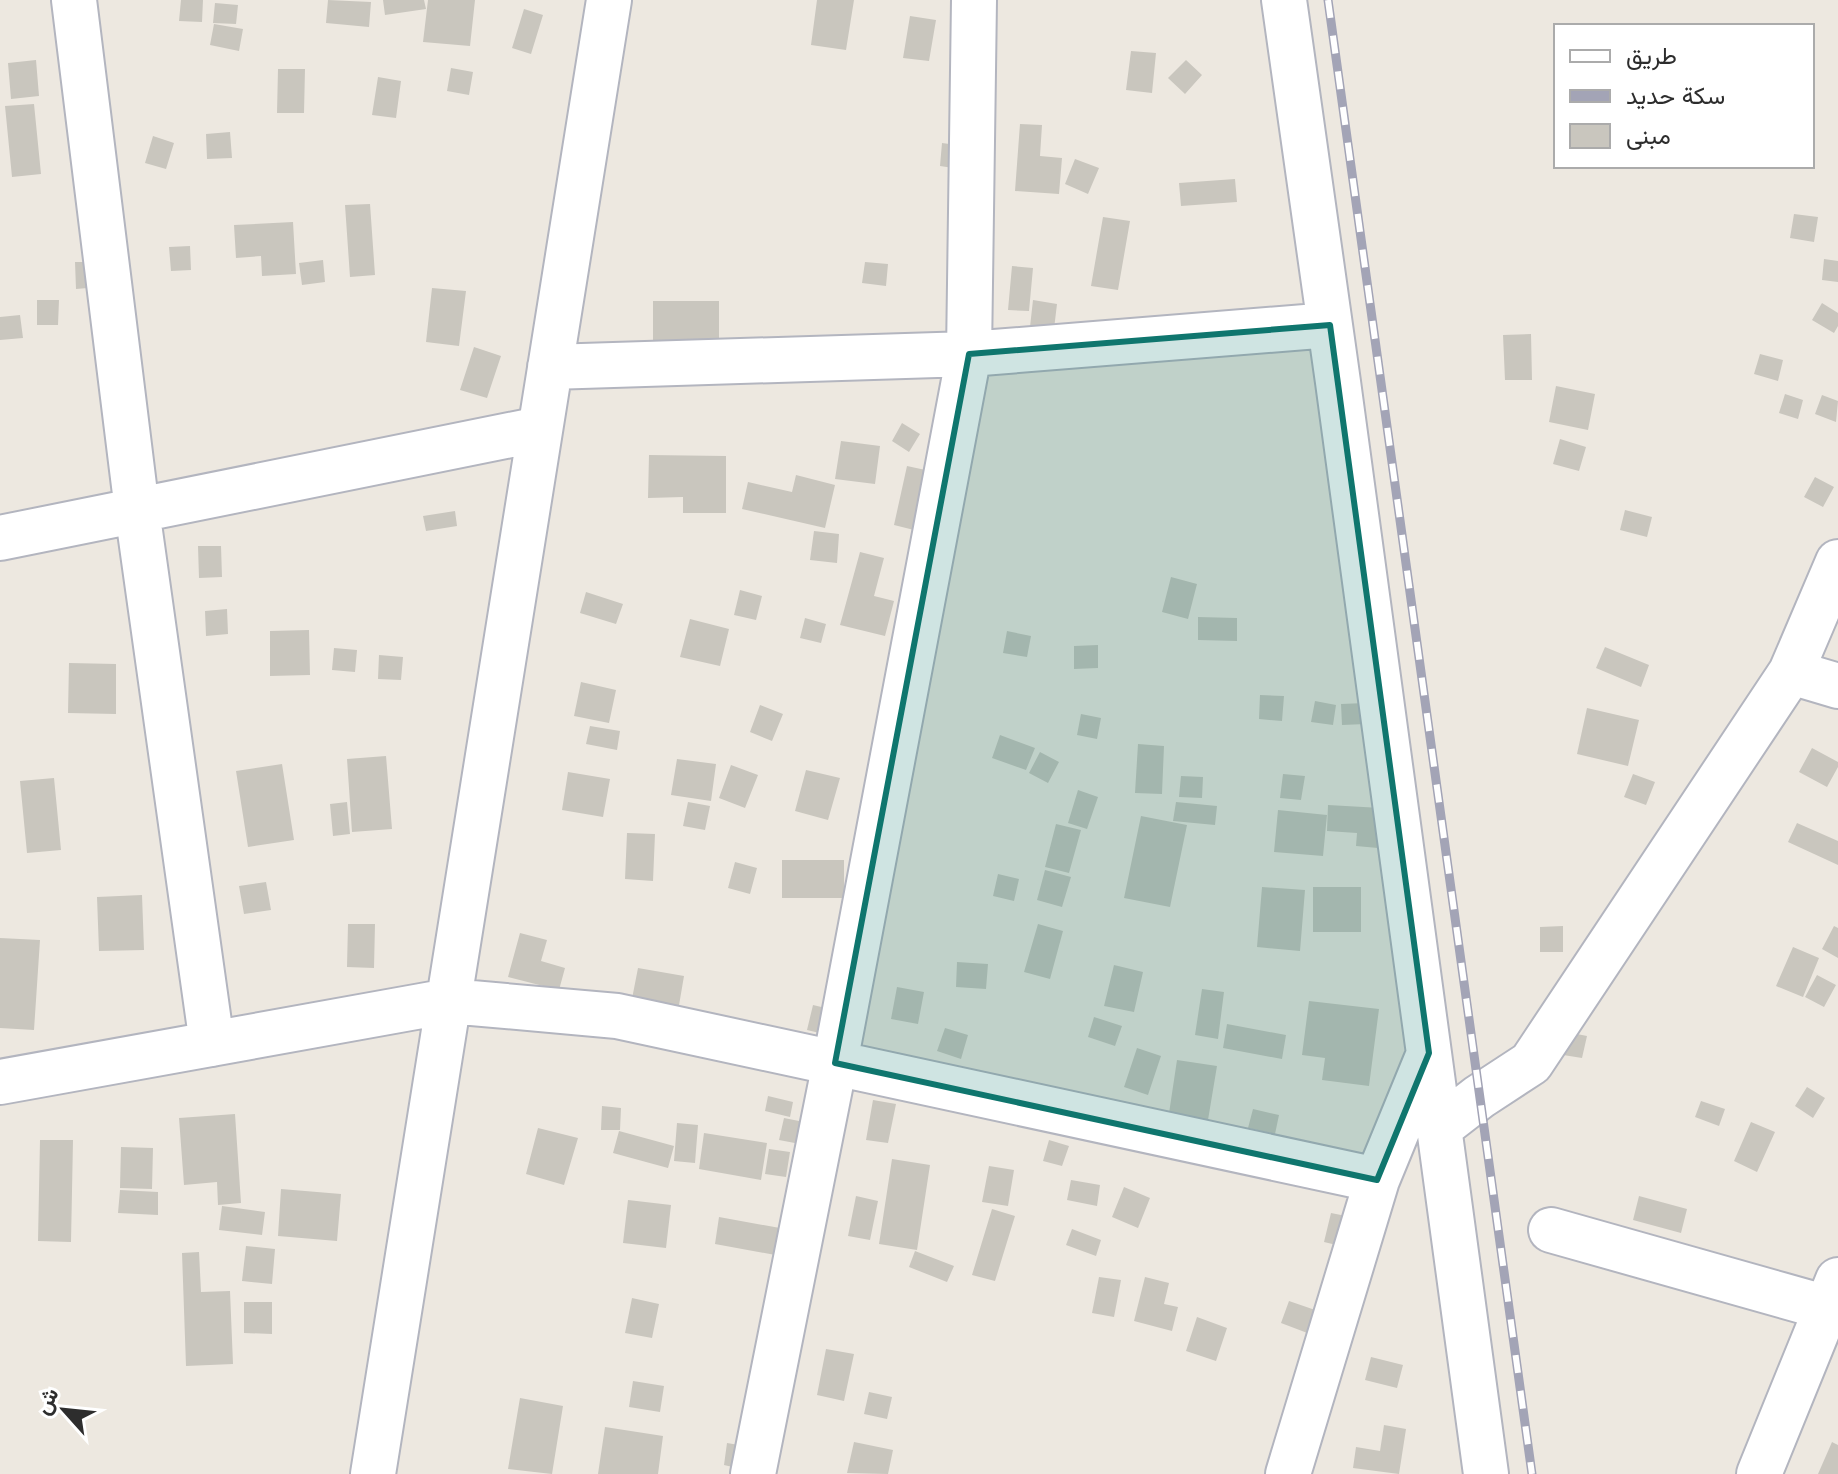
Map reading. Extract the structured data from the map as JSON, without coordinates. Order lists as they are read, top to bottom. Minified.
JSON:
{"legend":["طريق","سكة حديد","مبنى"],"north":"top left"}
